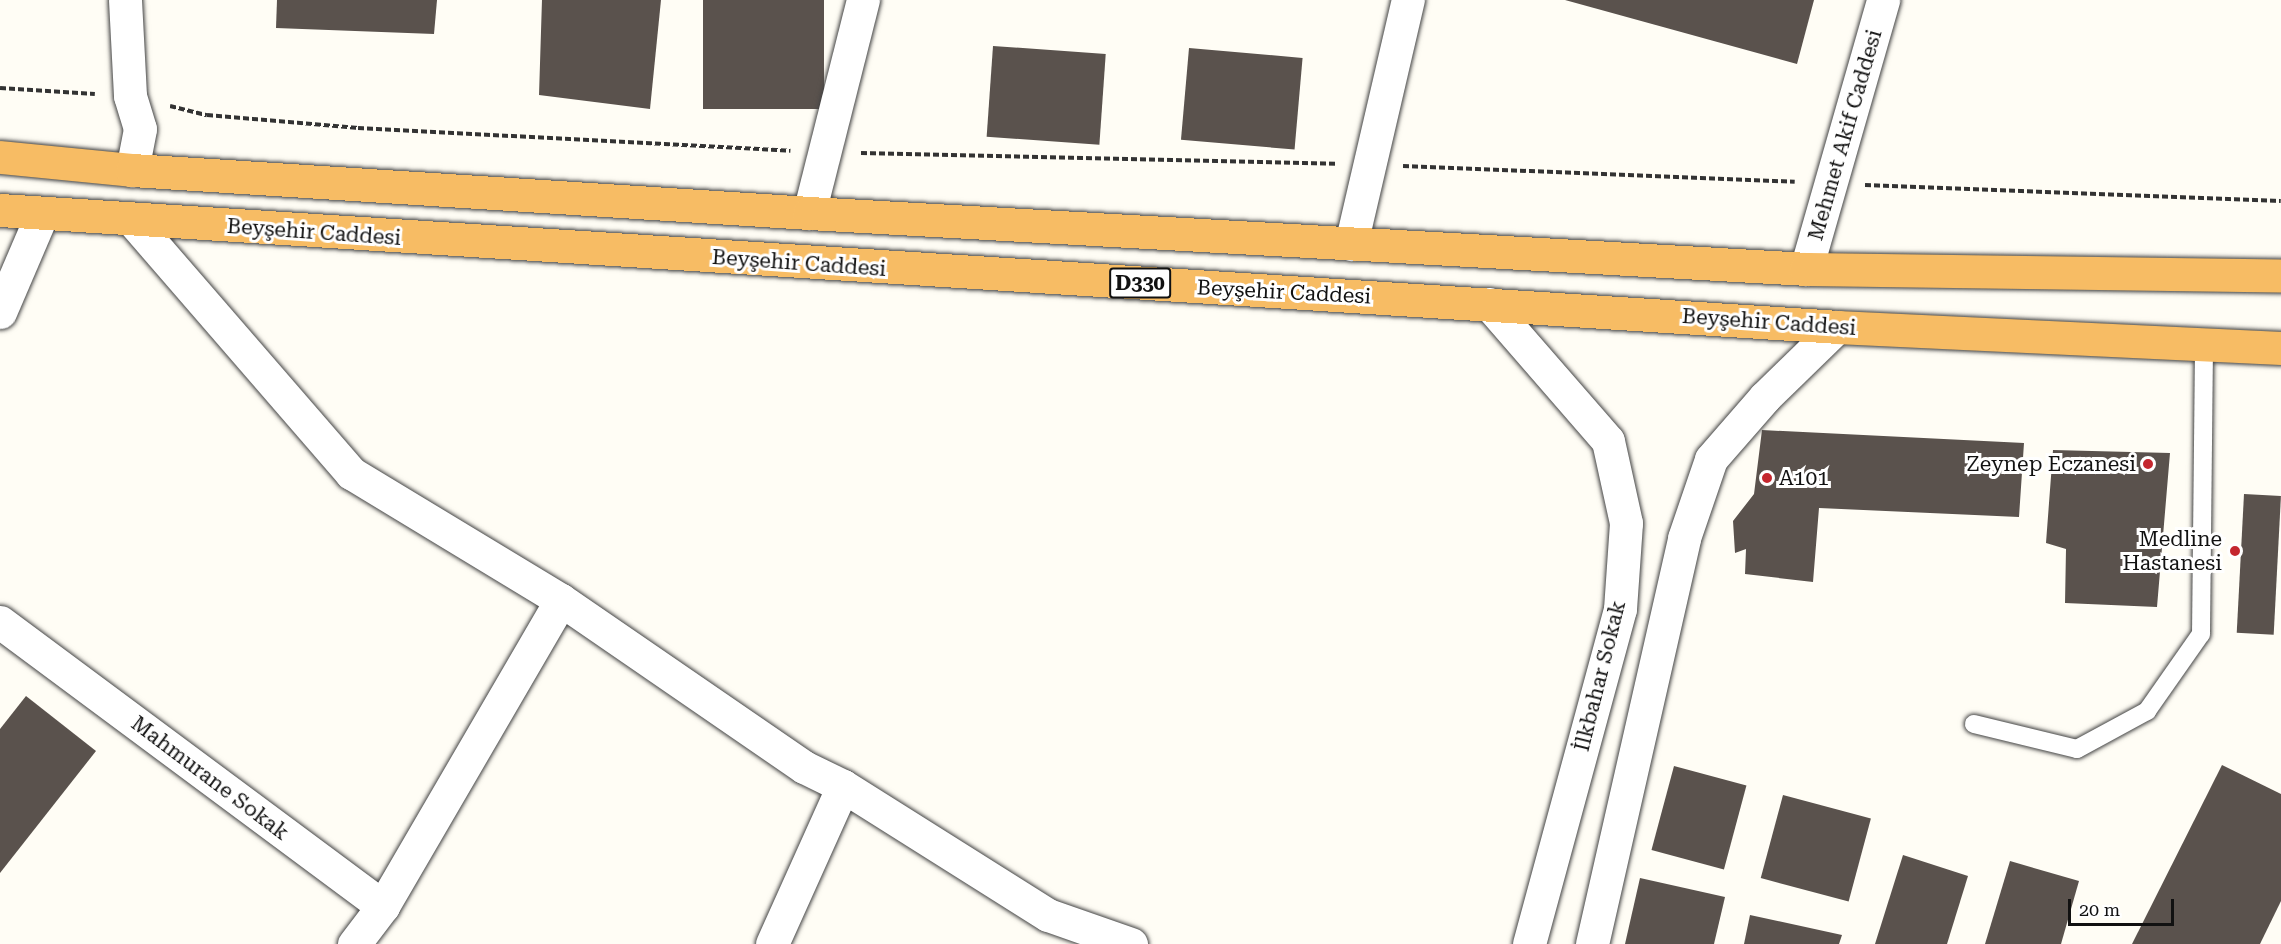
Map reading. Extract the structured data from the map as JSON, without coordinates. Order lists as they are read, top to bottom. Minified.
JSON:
{"streets":{"highway":["Beyşehir Caddesi","D330"],"street":["Mehmet Akif Caddesi","İlkbahar Sokak","Mahmurane Sokak"]},"crossings":[["Beyşehir Caddesi","İlkbahar Sokak"]],"places":["Zeynep Eczanesi","A101","Medline Hastanesi"],"scale_bar":"20 m"}
